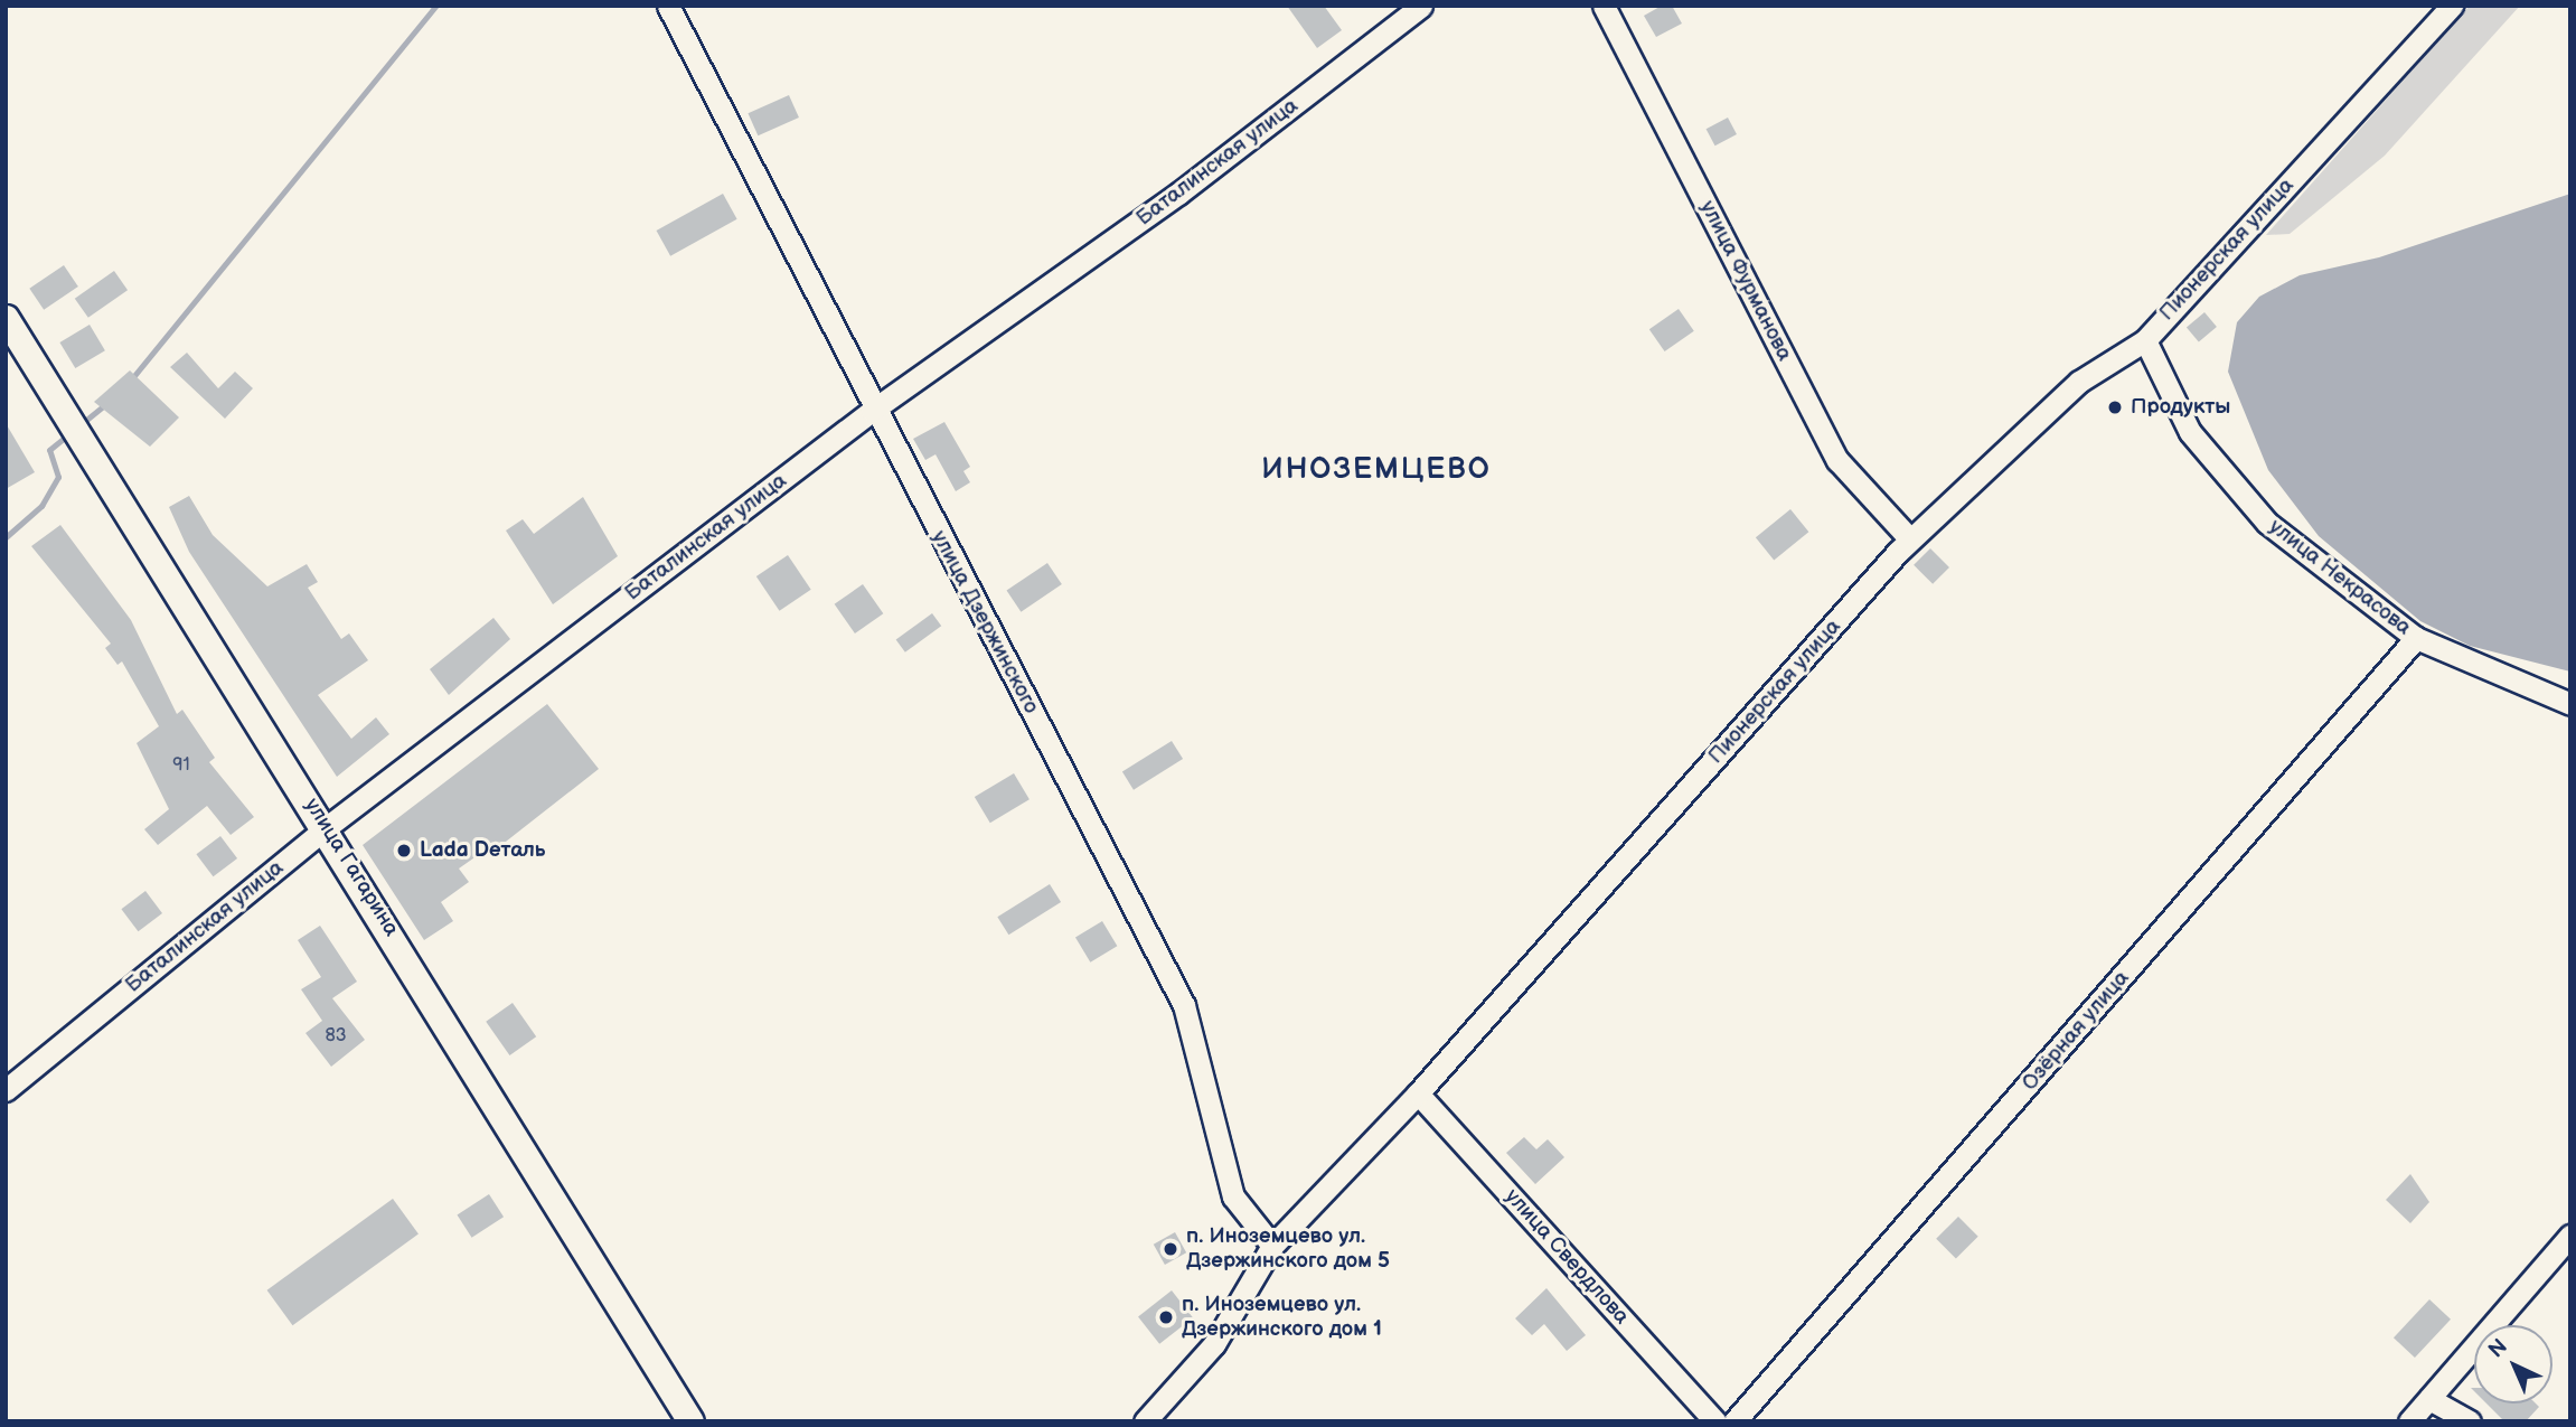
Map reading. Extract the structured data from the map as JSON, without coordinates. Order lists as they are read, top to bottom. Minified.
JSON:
{"streets":{"main road":["улица Гагарина"],"street":["Баталинская улица","Пионерская улица","улица Фурманова","улица Некрасова","улица Дзержинского","Озёрная улица","улица Свердлова"]},"crossings":[["Баталинская улица","улица Дзержинского"],["Баталинская улица","улица Гагарина"],["Пионерская улица","улица Фурманова"],["Пионерская улица","улица Некрасова"],["Пионерская улица","улица Дзержинского"],["Пионерская улица","улица Свердлова"],["улица Некрасова","Озёрная улица"]],"districts":["ИНОЗЕМЦЕВО"],"places":["Продукты","Lada Dеталь","п. Иноземцево ул. Дзержинского дом 5","п. Иноземцево ул. Дзержинского дом 1"],"house_numbers":["91","83"],"north":"top left"}
